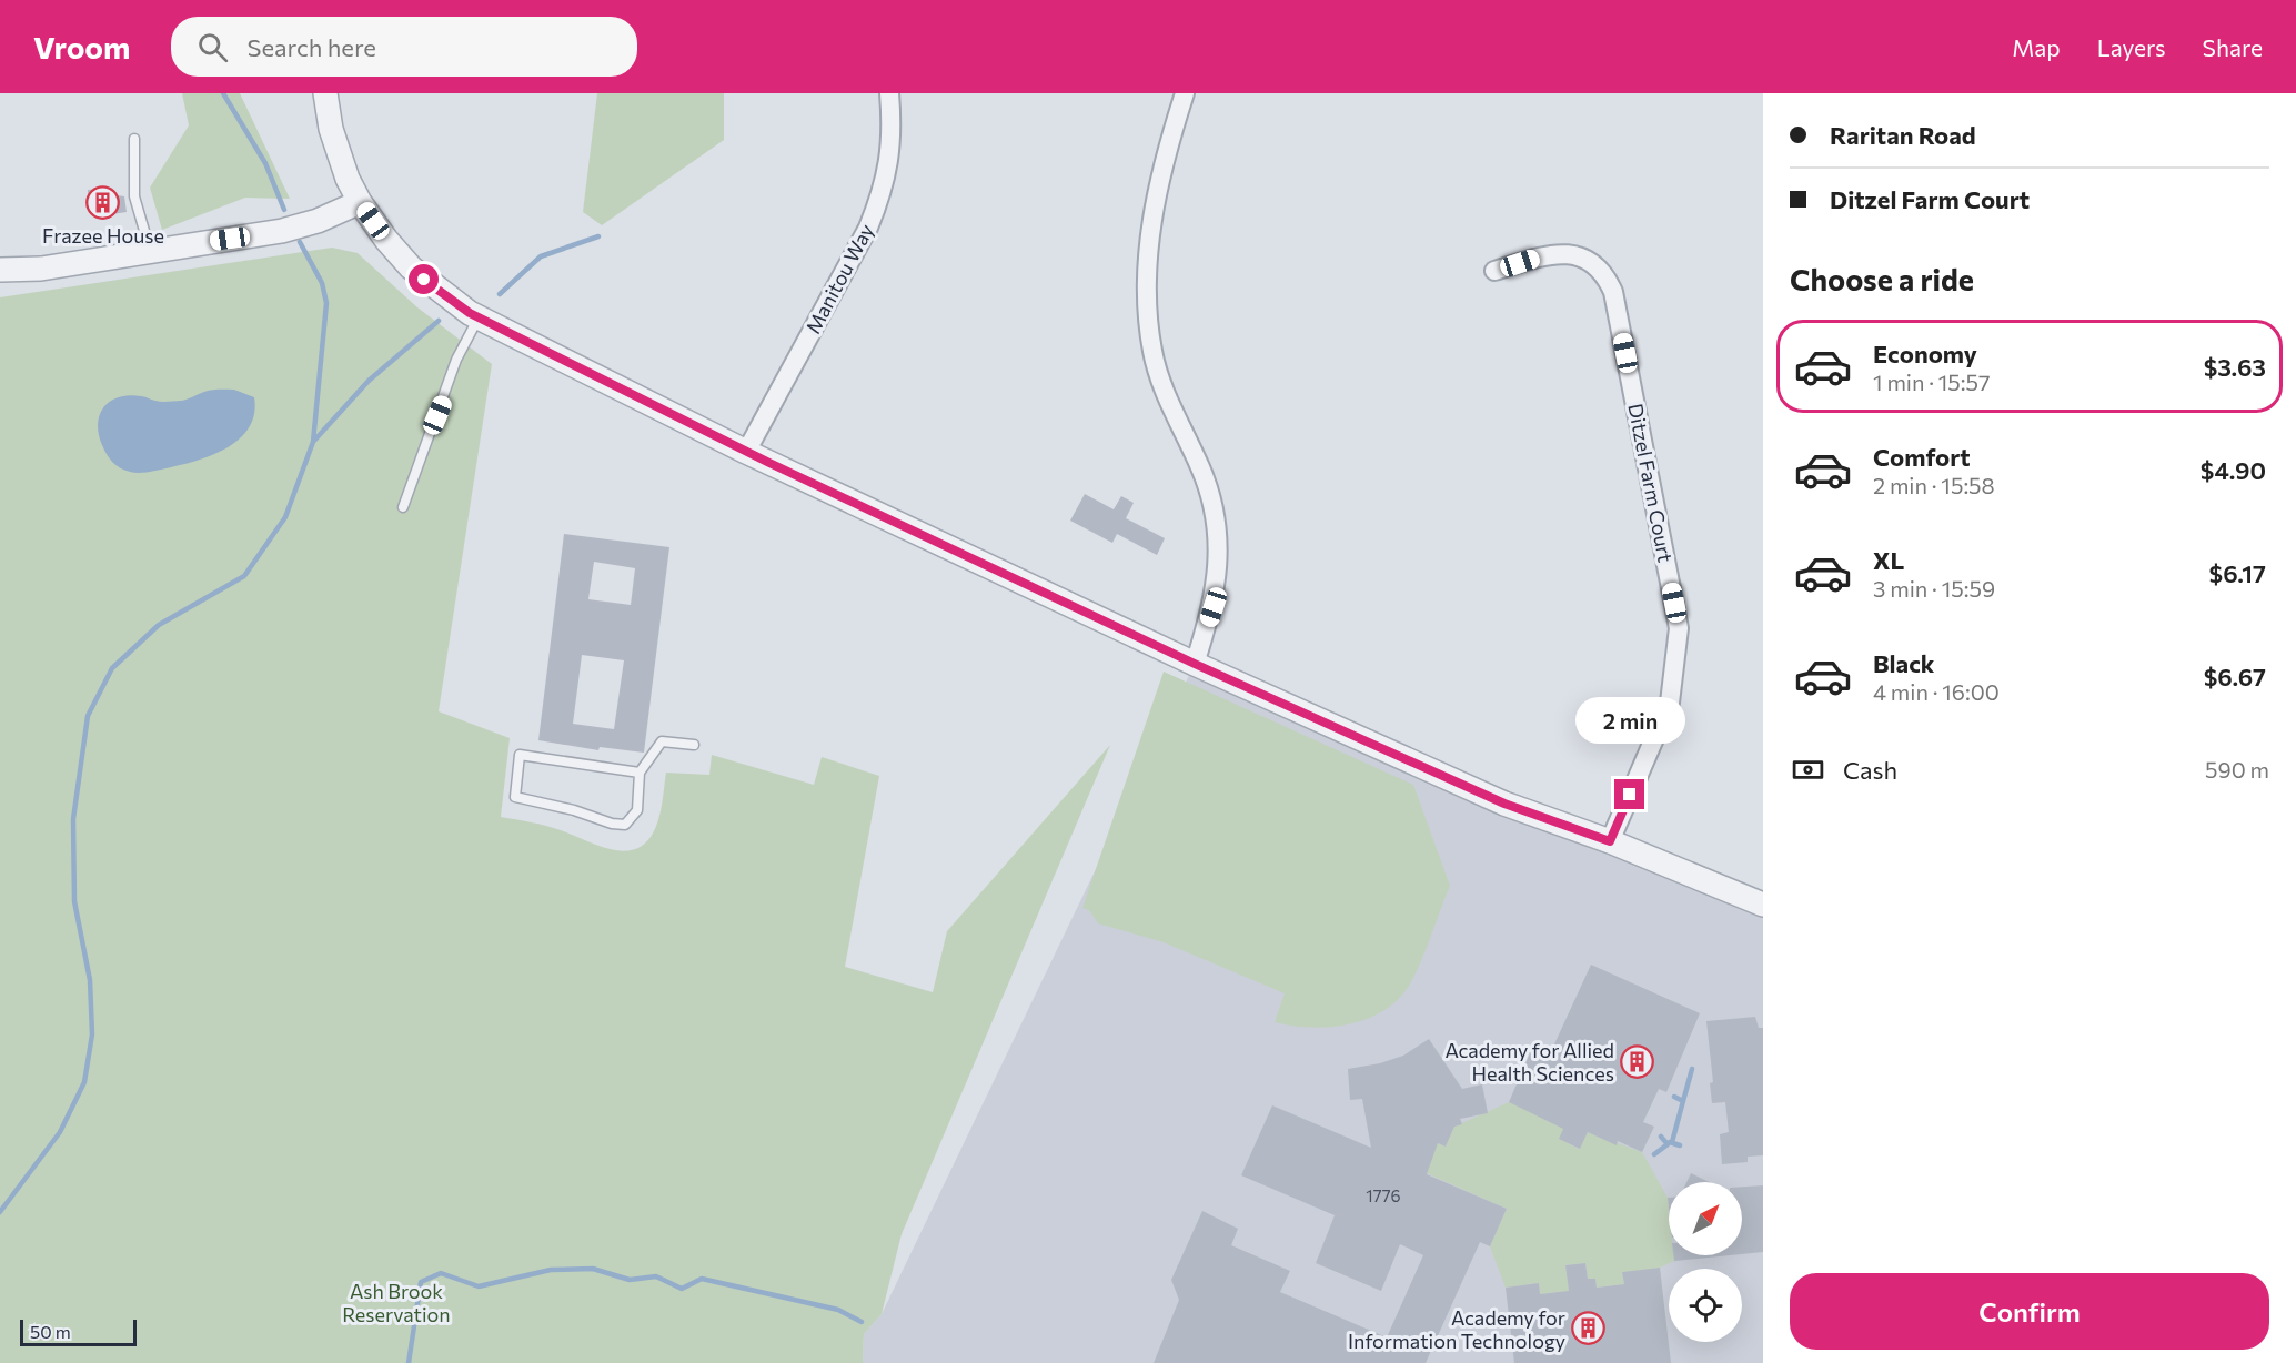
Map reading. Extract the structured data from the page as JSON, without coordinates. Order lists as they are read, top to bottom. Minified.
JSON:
{"streets":{"street":["Manitou Way","Ditzel Farm Court"]},"parks":["Ash Brook Reservation"],"places":{"building":["Frazee House","Academy for Allied Health Sciences","Academy for Information Technology"]},"house_numbers":["1776"],"scale_bar":"50 m","north":"top right","page":{"header":"Vroom","search":"Search here","nav":["Map","Layers","Share"],"banner":["Raritan Road","Ditzel Farm Court"],"heading":"Choose a ride","list":[{"name":"Economy","note":"1 min · 15:57","value":"$3.63"},{"name":"Comfort","note":"2 min · 15:58","value":"$4.90"},{"name":"XL","note":"3 min · 15:59","value":"$6.17"},{"name":"Black","note":"4 min · 16:00","value":"$6.67"}],"bubble":"2 min","pay":["Cash","590 m"],"buttons":"Confirm","scale":"50 m"}}
